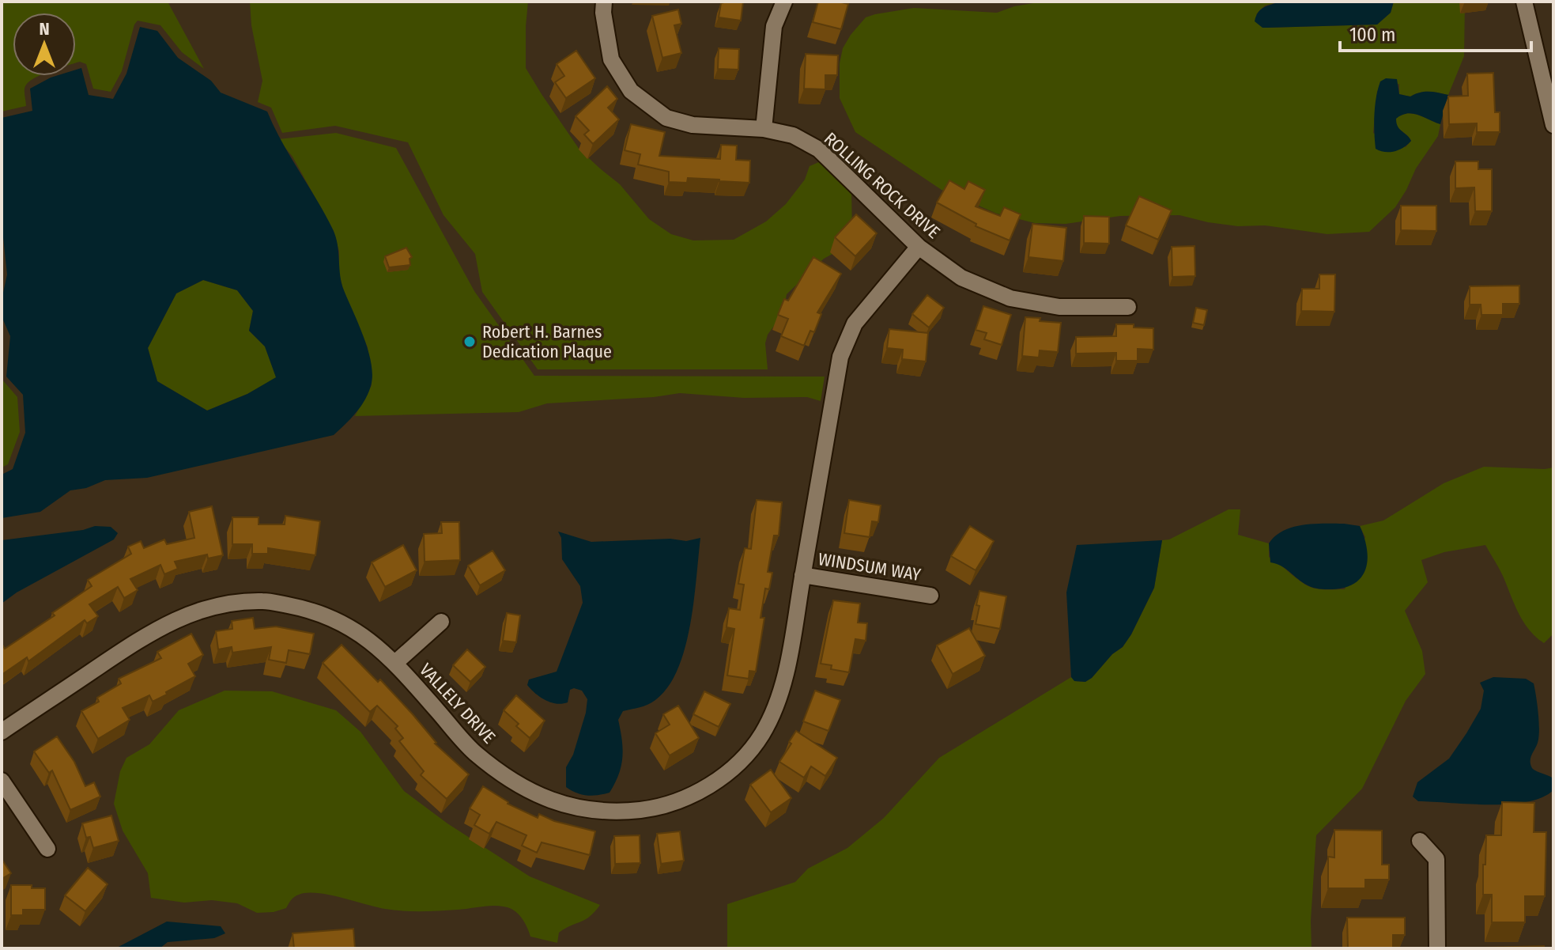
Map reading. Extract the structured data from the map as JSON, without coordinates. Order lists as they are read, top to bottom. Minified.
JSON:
{"streets":{"street":["ROLLING ROCK DRIVE","WINDSUM WAY","VALLELY DRIVE"]},"crossings":[["ROLLING ROCK DRIVE","VALLELY DRIVE"],["WINDSUM WAY","VALLELY DRIVE"]],"places":["Robert H. Barnes Dedication Plaque"],"scale_bar":"100 m","north":"top"}
